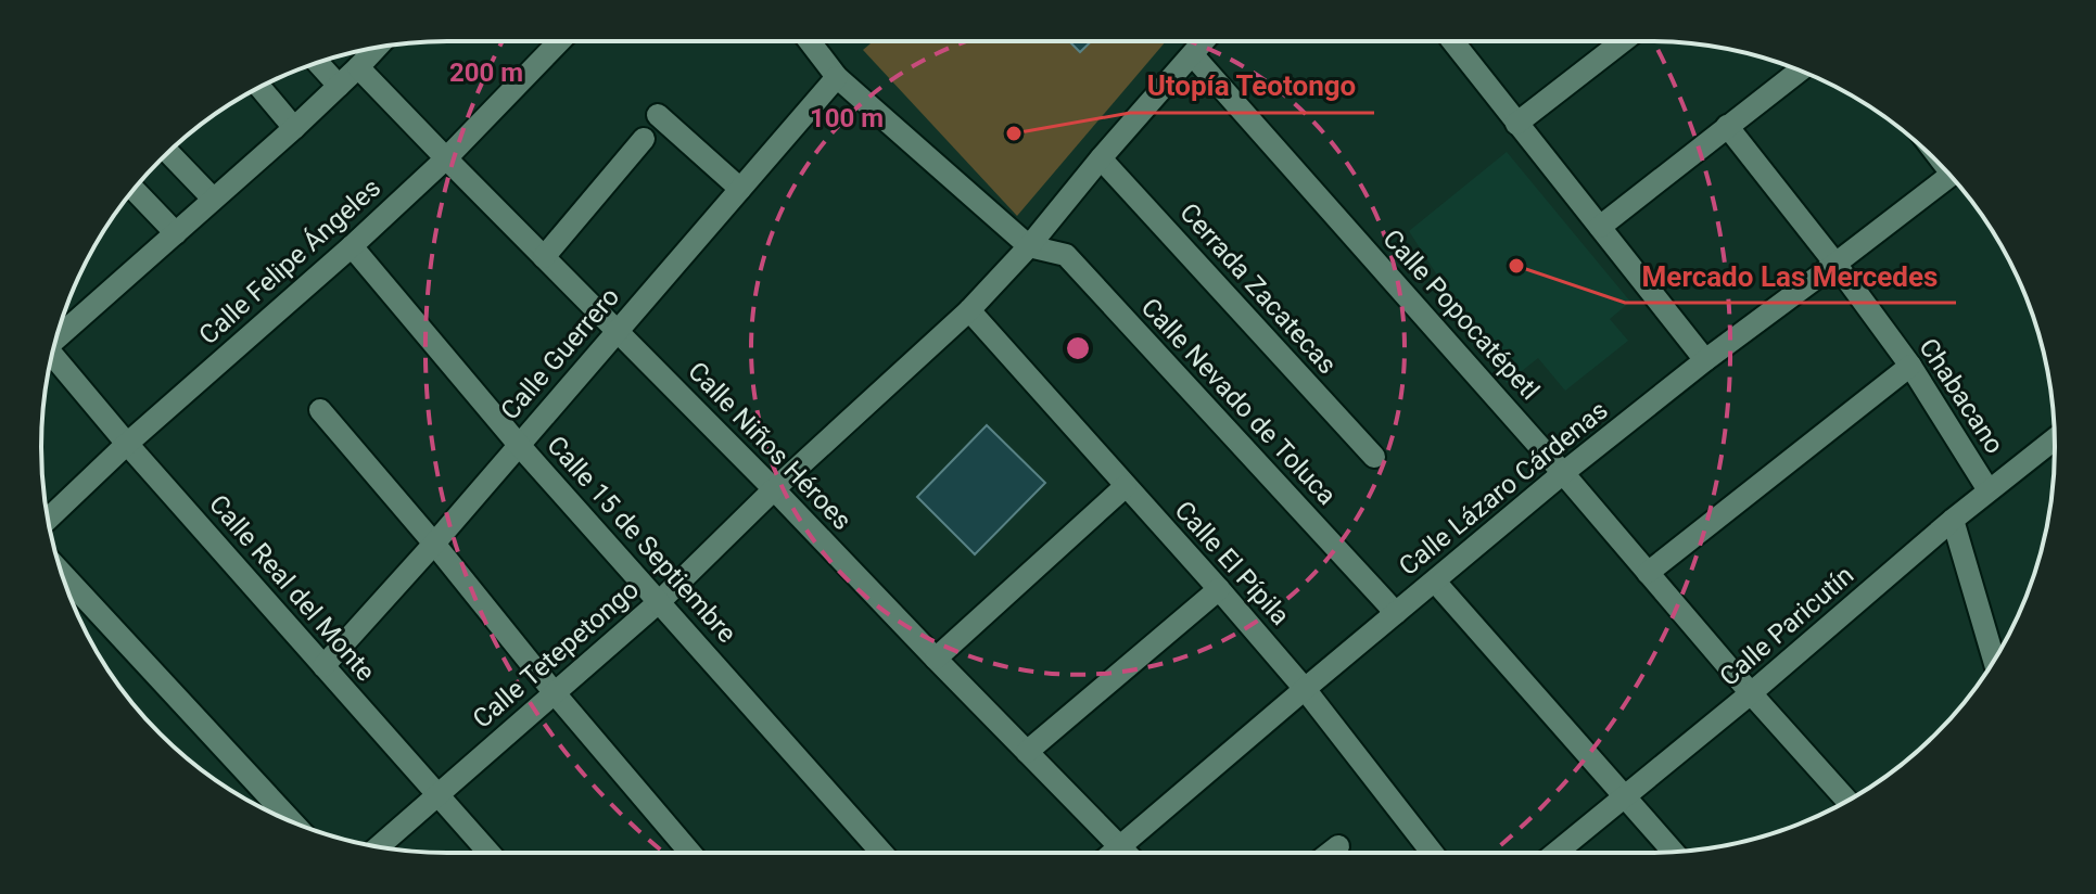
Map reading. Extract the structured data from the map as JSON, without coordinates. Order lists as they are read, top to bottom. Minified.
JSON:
{"streets":{"street":["Calle Felipe Ángeles","Cerrada Zacatecas","Calle Popocatépetl","Calle Guerrero","Chabacano","Calle Nevado de Toluca","Calle Niños Héroes","Calle Lázaro Cárdenas","Calle 15 de Septiembre","Calle El Pípila","Calle Real del Monte","Calle Paricutín","Calle Tetepetongo"]},"crossings":[["Calle Felipe Ángeles","Calle Niños Héroes"],["Calle Felipe Ángeles","Calle 15 de Septiembre"],["Calle Felipe Ángeles","Calle Real del Monte"],["Cerrada Zacatecas","Calle Tetepetongo"],["Calle Popocatépetl","Calle Lázaro Cárdenas"],["Calle Popocatépetl","Calle Paricutín"],["Calle Popocatépetl","Calle Tetepetongo"],["Calle Guerrero","Calle Niños Héroes"],["Calle Guerrero","Calle 15 de Septiembre"],["Calle Guerrero","Calle Real del Monte"],["Chabacano","Calle Lázaro Cárdenas"],["Chabacano","Calle Paricutín"],["Calle Nevado de Toluca","Calle Lázaro Cárdenas"],["Calle Nevado de Toluca","Calle Tetepetongo"],["Calle Niños Héroes","Calle Lázaro Cárdenas"],["Calle Niños Héroes","Calle Tetepetongo"],["Calle Lázaro Cárdenas","Calle El Pípila"],["Calle 15 de Septiembre","Calle Tetepetongo"],["Calle El Pípila","Calle Tetepetongo"],["Calle Real del Monte","Calle Tetepetongo"]],"places":["Utopía Teotongo","Mercado Las Mercedes"],"rings":["200 m","100 m"]}
